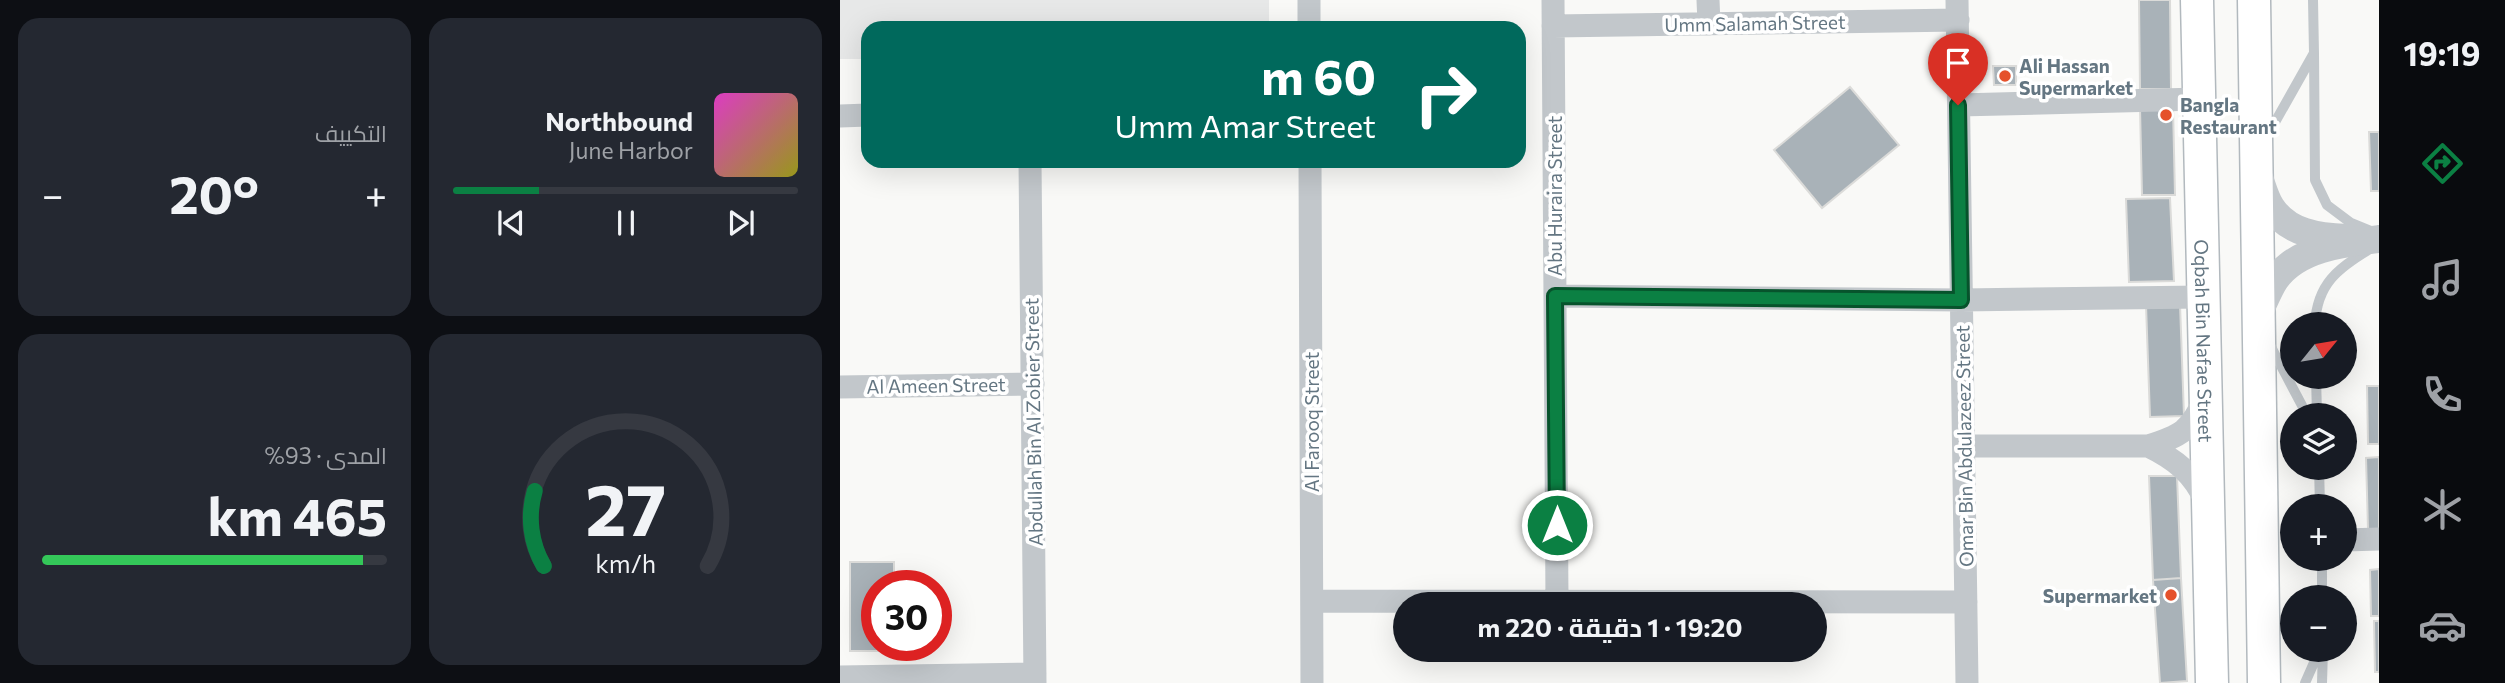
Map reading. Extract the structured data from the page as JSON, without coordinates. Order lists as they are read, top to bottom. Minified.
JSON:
{"streets":{"main road":["Oqbah Bin Nafae Street"],"street":["Umm Salamah Street","Abu Huraira Street","Al Ameen Street","Abdullah Bin Al Zobier Street","Al Farooq Street","Omar Bin Abdulazeez Street"]},"crossings":[["Umm Salamah Street","Abu Huraira Street"],["Umm Salamah Street","Omar Bin Abdulazeez Street"],["Al Ameen Street","Abdullah Bin Al Zobier Street"]],"places":["Ali Hassan Supermarket","Bangla Restaurant","Supermarket"],"north":"top right","page":{"tabs":"19:19","tile":["التكييف",["المدى · 93%","465 km"]],"turn":["60 m","Umm Amar Street"],"song":["Northbound","June Harbor"],"heat":["−","20°","+"],"map_buttons":["+","−"],"limit":"30","trip":"19:20 · 1 دقيقة · 220 m","gauge":["27","km/h"]}}
